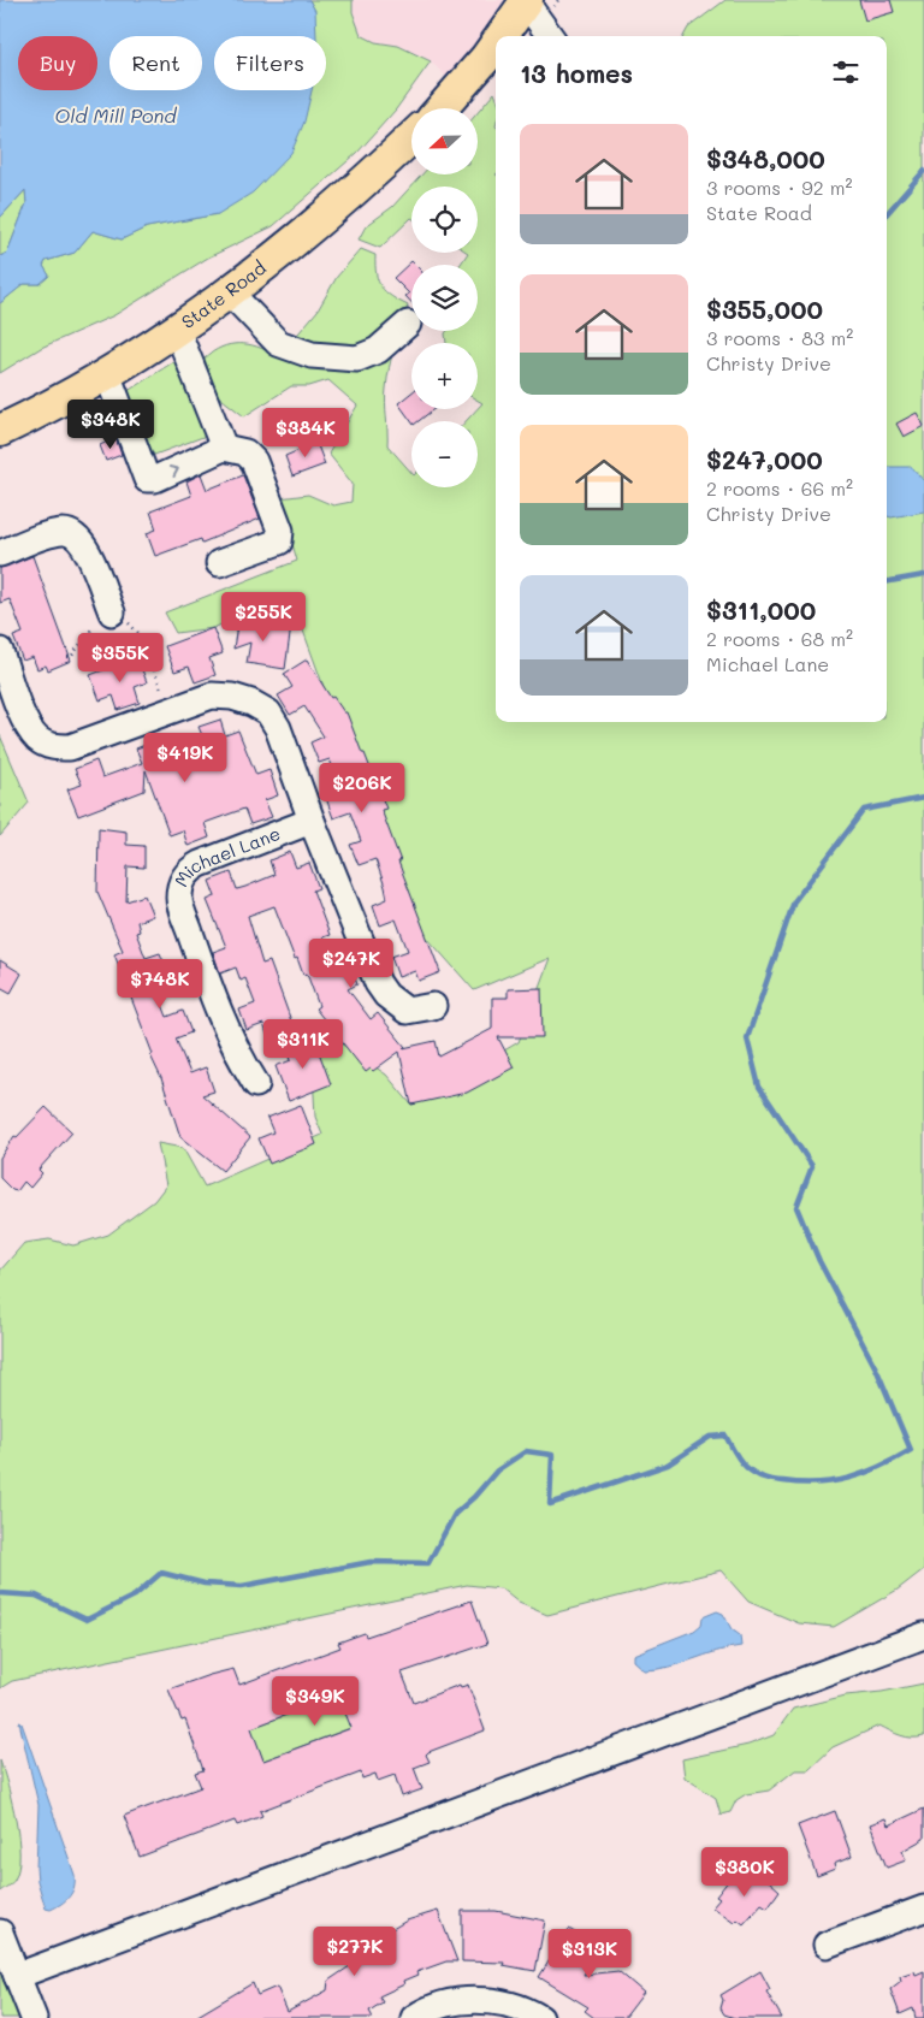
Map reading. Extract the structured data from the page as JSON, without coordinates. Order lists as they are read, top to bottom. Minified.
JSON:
{"streets":{"main road":["State Road"],"street":["Michael Lane"]},"water":["Old Mill Pond"],"north":"left","page":{"chip":["Buy","Rent","Filters"],"heading":"13 homes","map_buttons":["+","−"],"list":[{"name":"$348,000","note":"3 rooms · 92 m² · State Road"},{"name":"$355,000","note":"3 rooms · 83 m² · Christy Drive"},{"name":"$247,000","note":"2 rooms · 66 m² · Christy Drive"},{"name":"$311,000","note":"2 rooms · 68 m² · Michael Lane"}],"price":["$348K","$384K","$255K","$355K","$419K","$206K","$247K","$748K","$311K","$349K","$380K","$277K","$313K"]}}
